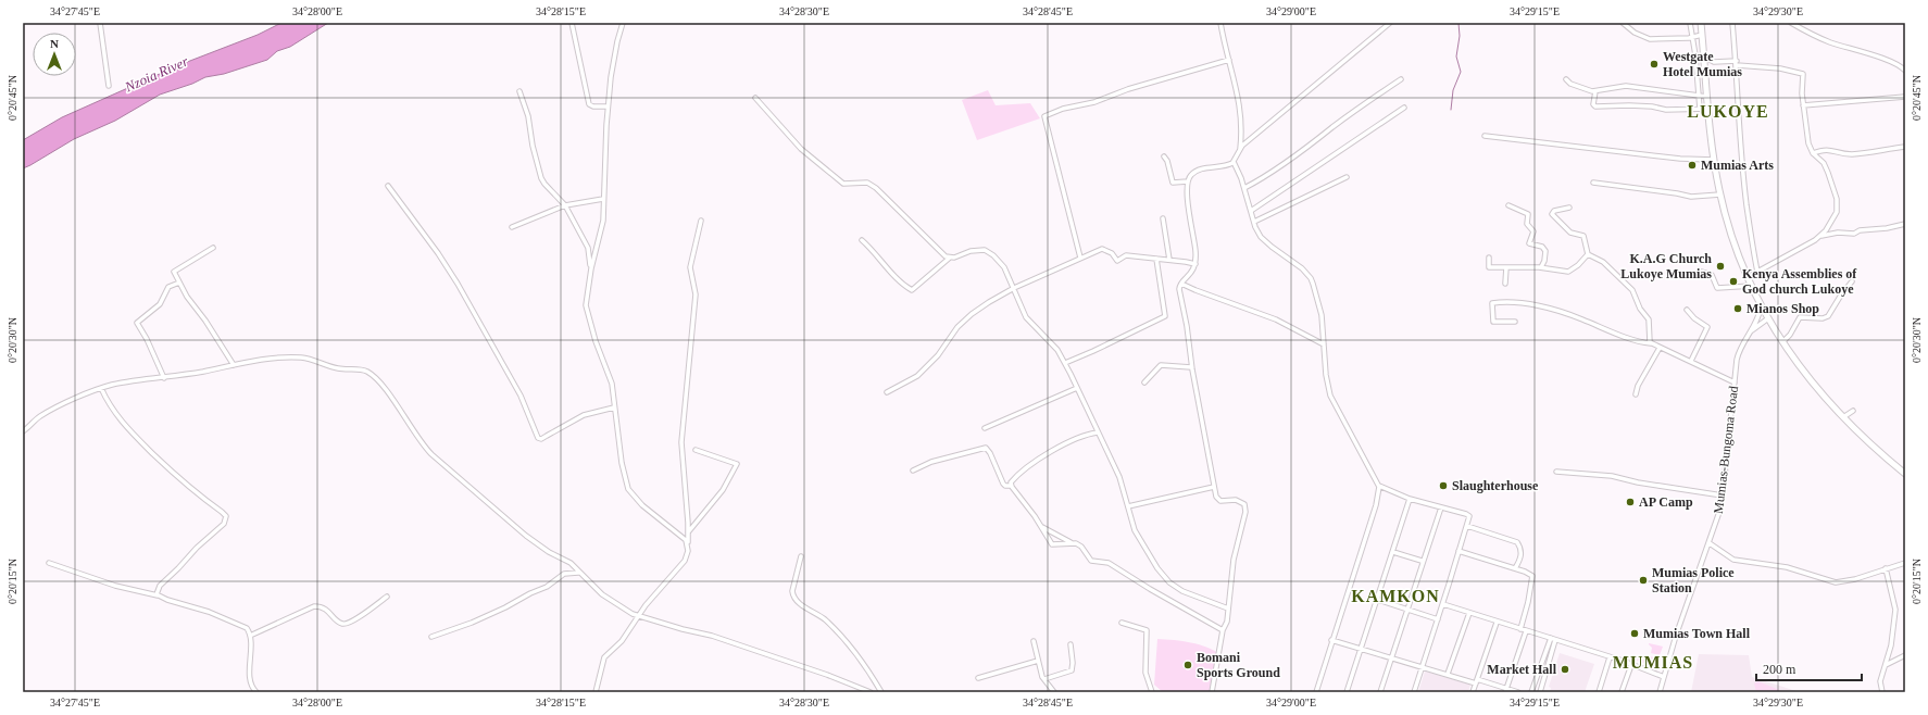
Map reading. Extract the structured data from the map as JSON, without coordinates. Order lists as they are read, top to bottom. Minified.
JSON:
{"streets":{"street":["Mumias-Bungoma Road"]},"districts":["LUKOYE","KAMKON","MUMIAS"],"water":["Nzoia River"],"places":["Westgate Hotel Mumias","Mumias Arts","K.A.G Church Lukoye Mumias","Kenya Assemblies of God church Lukoye","Mianos Shop","Slaughterhouse","AP Camp","Mumias Police Station","Mumias Town Hall","Bomani Sports Ground","Market Hall"],"scale_bar":"200 m","north":"top","coordinates":["34°27'45\"E","34°28'00\"E","34°28'15\"E","34°28'30\"E","34°28'45\"E","34°29'00\"E","34°29'15\"E","34°29'30\"E","0°20'45\"N","0°20'30\"N","0°20'15\"N"]}
